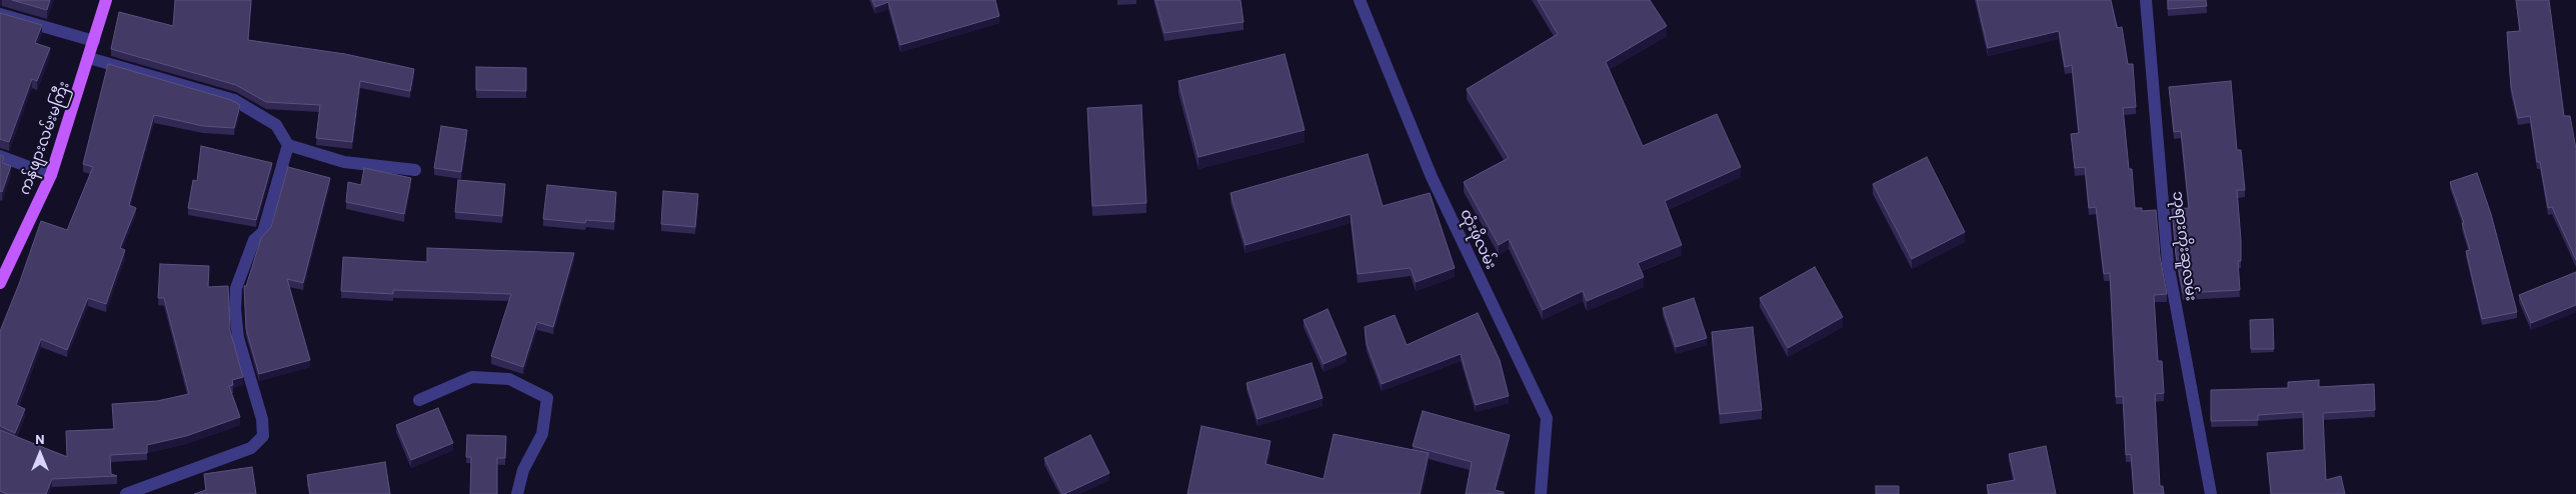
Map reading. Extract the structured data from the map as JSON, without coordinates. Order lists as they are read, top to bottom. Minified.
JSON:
{"streets":{"main road":["ကန်ဖျားလမ်းမကြီး"],"street":["ထုံးဖိုလမ်း","ဘုရားကိုးဆူလမ်း"]},"north":"top"}
